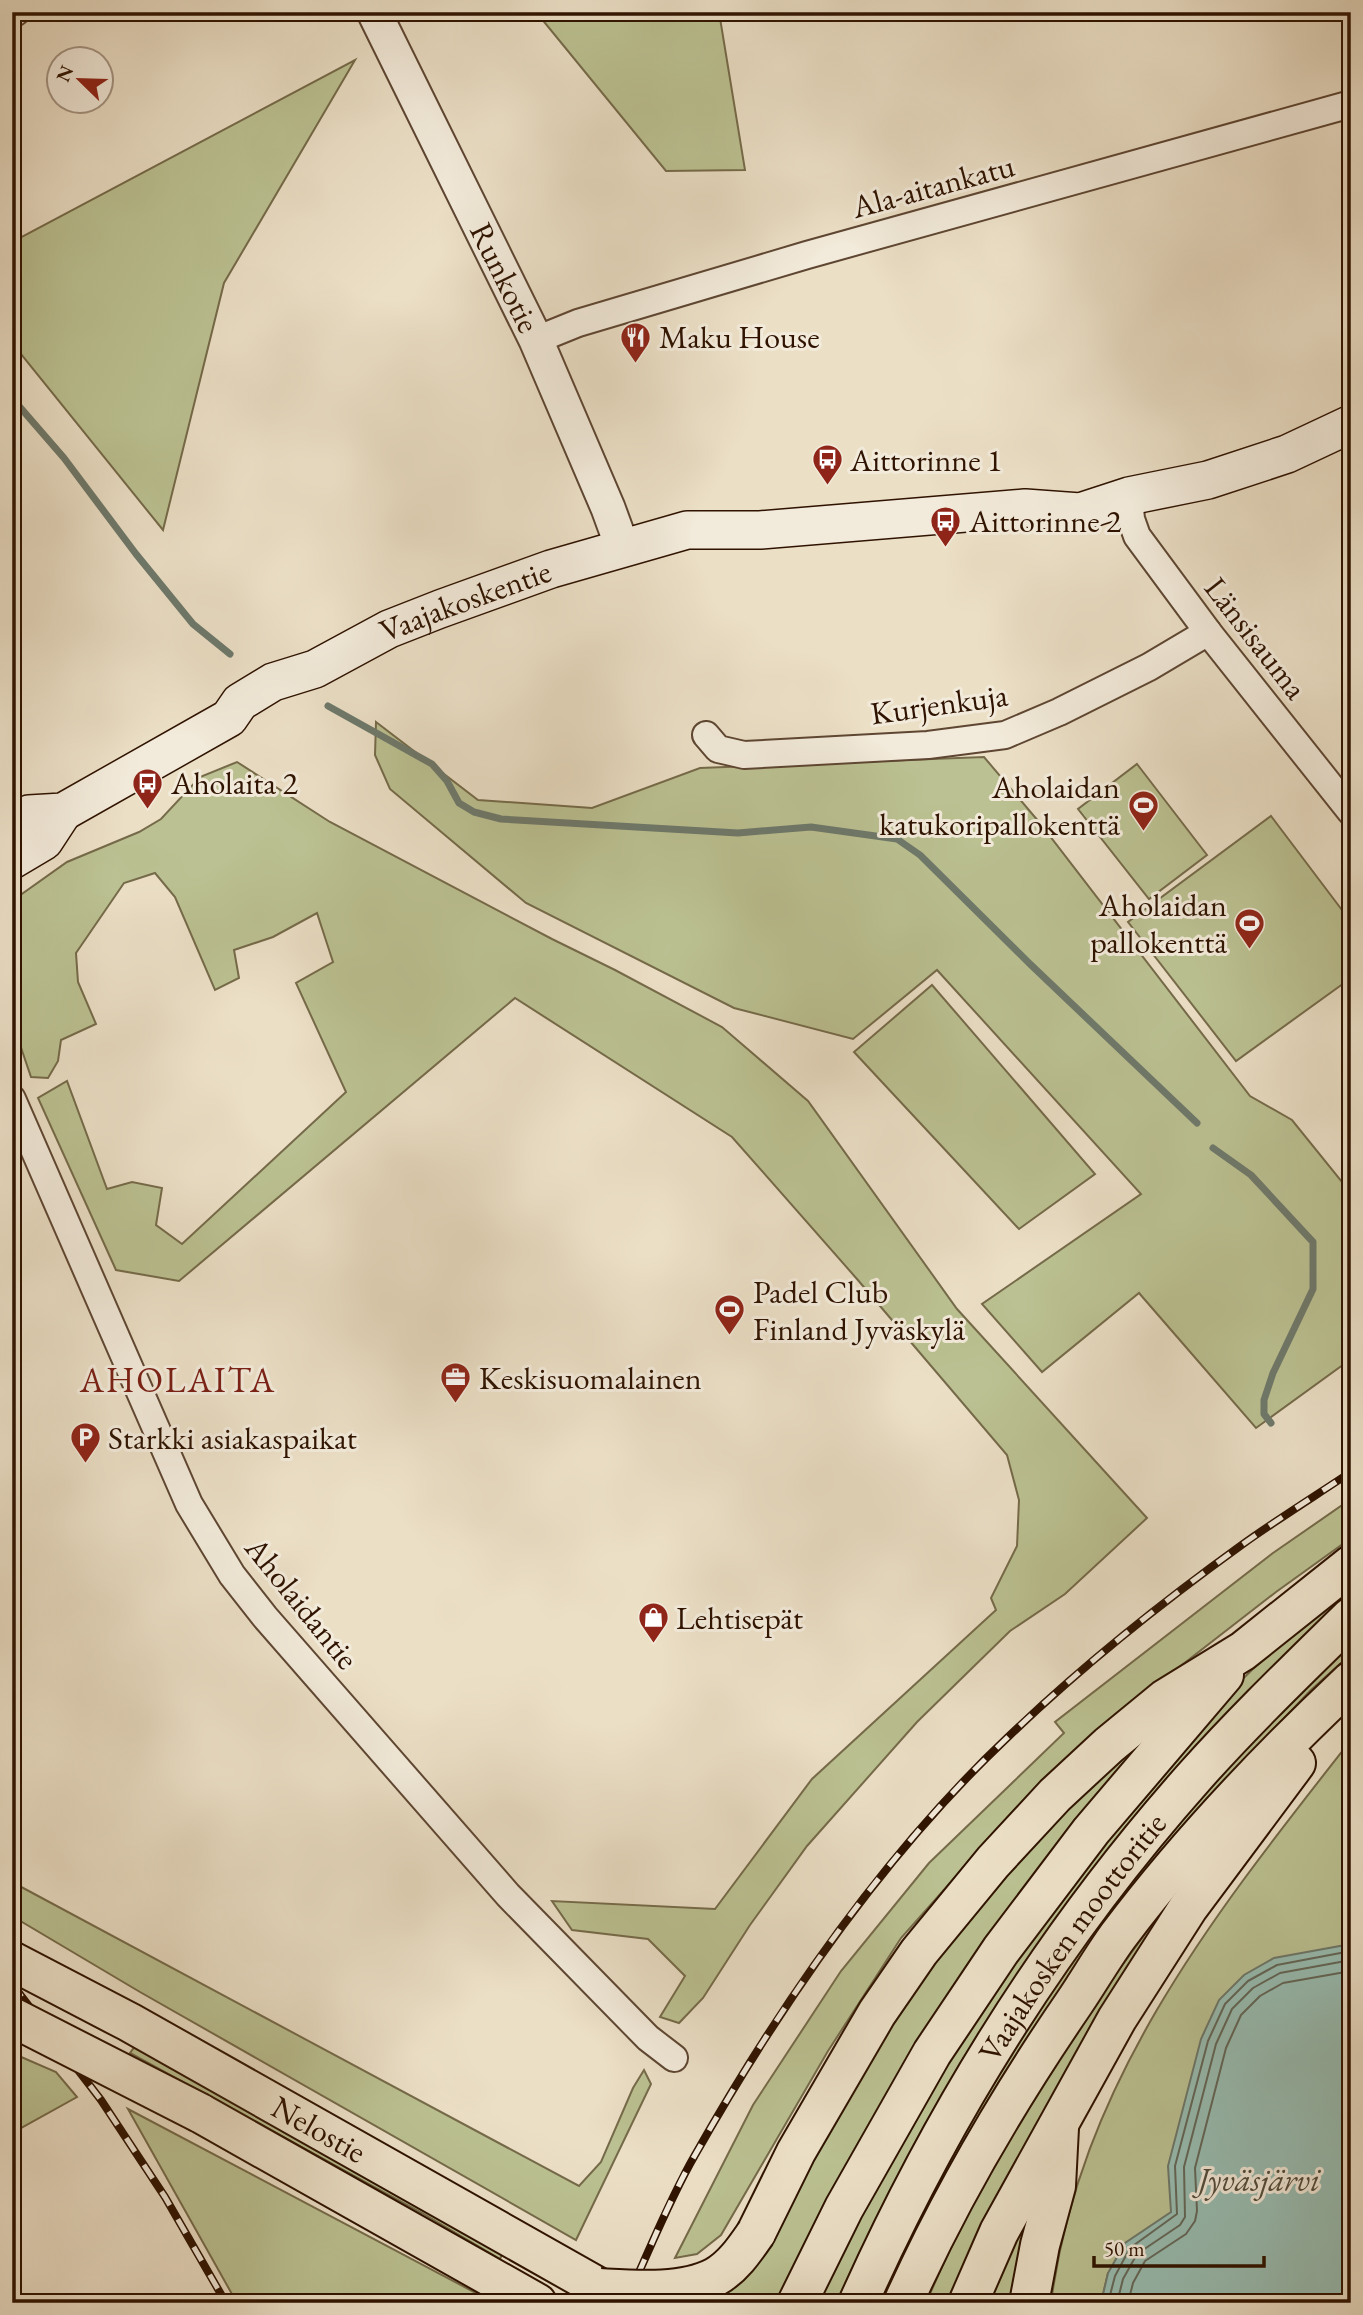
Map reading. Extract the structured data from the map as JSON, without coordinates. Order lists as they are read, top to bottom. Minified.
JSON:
{"streets":{"highway":["Vaajakosken moottoritie","Nelostie"],"main road":["Vaajakoskentie"],"street":["Ala-aitankatu","Runkotie","Länsisauma","Kurjenkuja","Aholaidantie"]},"crossings":[["Ala-aitankatu","Runkotie"],["Runkotie","Vaajakoskentie"],["Vaajakoskentie","Länsisauma"],["Länsisauma","Kurjenkuja"]],"districts":["AHOLAITA"],"water":["Jyväsjärvi"],"places":{"restaurant":["Maku House"],"bus stop":["Aittorinne 1","Aittorinne 2","Aholaita 2"],"sports":["Aholaidan katukoripallokenttä","Aholaidan pallokenttä","Padel Club Finland Jyväskylä"],"office":["Keskisuomalainen"],"parking":["Starkki asiakaspaikat"],"shop":["Lehtisepät"]},"scale_bar":"50 m","north":"top left"}
